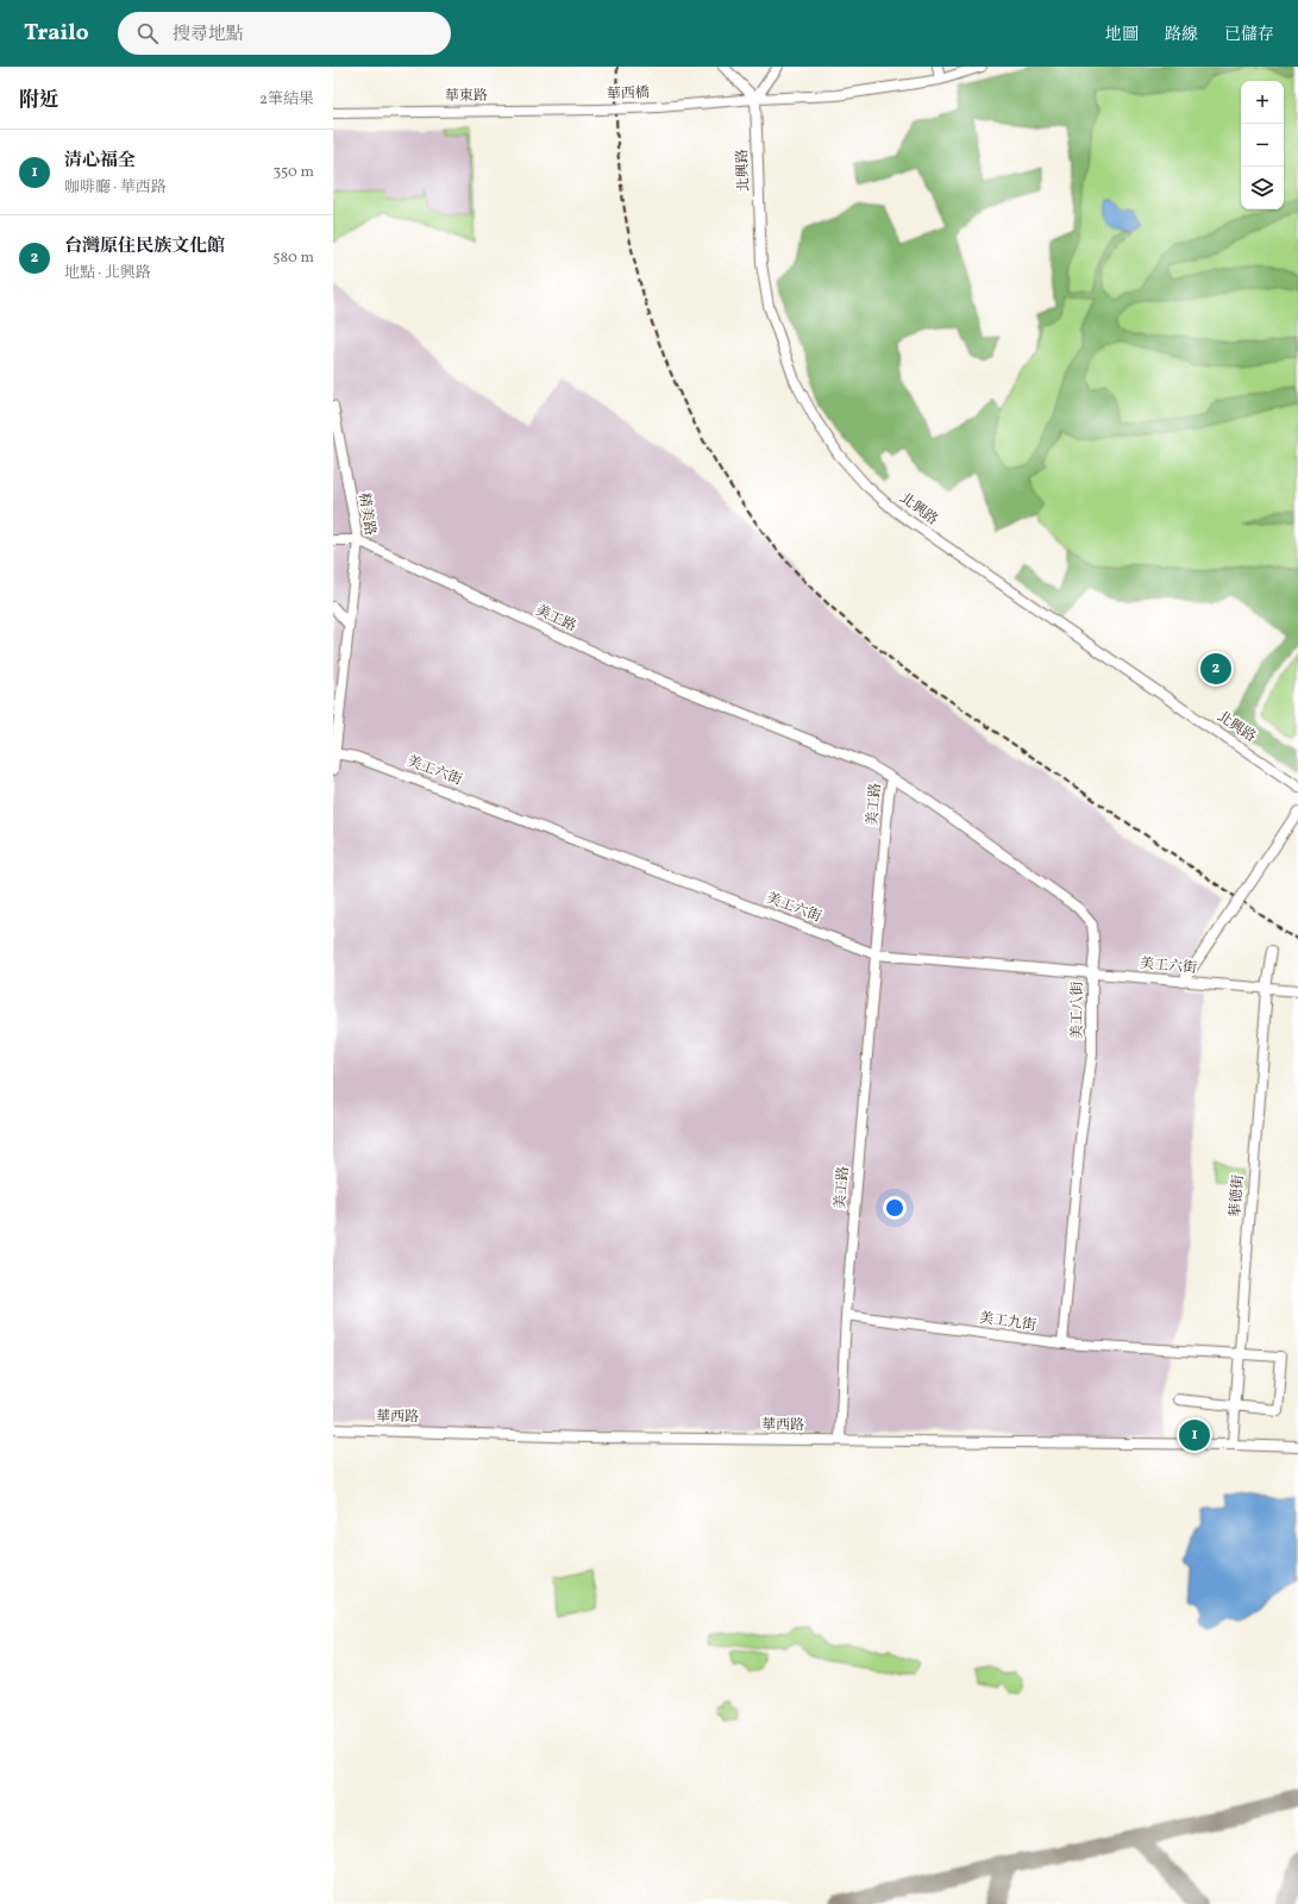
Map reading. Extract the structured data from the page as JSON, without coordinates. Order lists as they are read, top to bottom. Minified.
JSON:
{"streets":{"street":["華西橋","華東路","北興路","精美路","美工路","美工六街","美工八街","華德街","美工九街","華西路"]},"crossings":[["華西橋","華東路"],["華西橋","北興路"],["精美路","美工路"],["精美路","美工六街"],["美工路","美工六街"],["美工路","美工八街"],["美工路","美工九街"],["美工路","華西路"],["美工六街","美工八街"],["美工六街","華德街"],["美工八街","美工九街"],["華德街","美工九街"],["華德街","華西路"]],"page":{"header":"Trailo","search":"搜尋地點","nav":["地圖","路線","已儲存"],"heading":["附近","2筆結果"],"map_buttons":["+","−"],"list":[{"mark":"1","name":"清心福全","note":"咖啡廳 · 華西路","value":"350 m"},{"mark":"2","name":"台灣原住民族文化館","note":"地點 · 北興路","value":"580 m"}],"pins":["2","1"]}}
